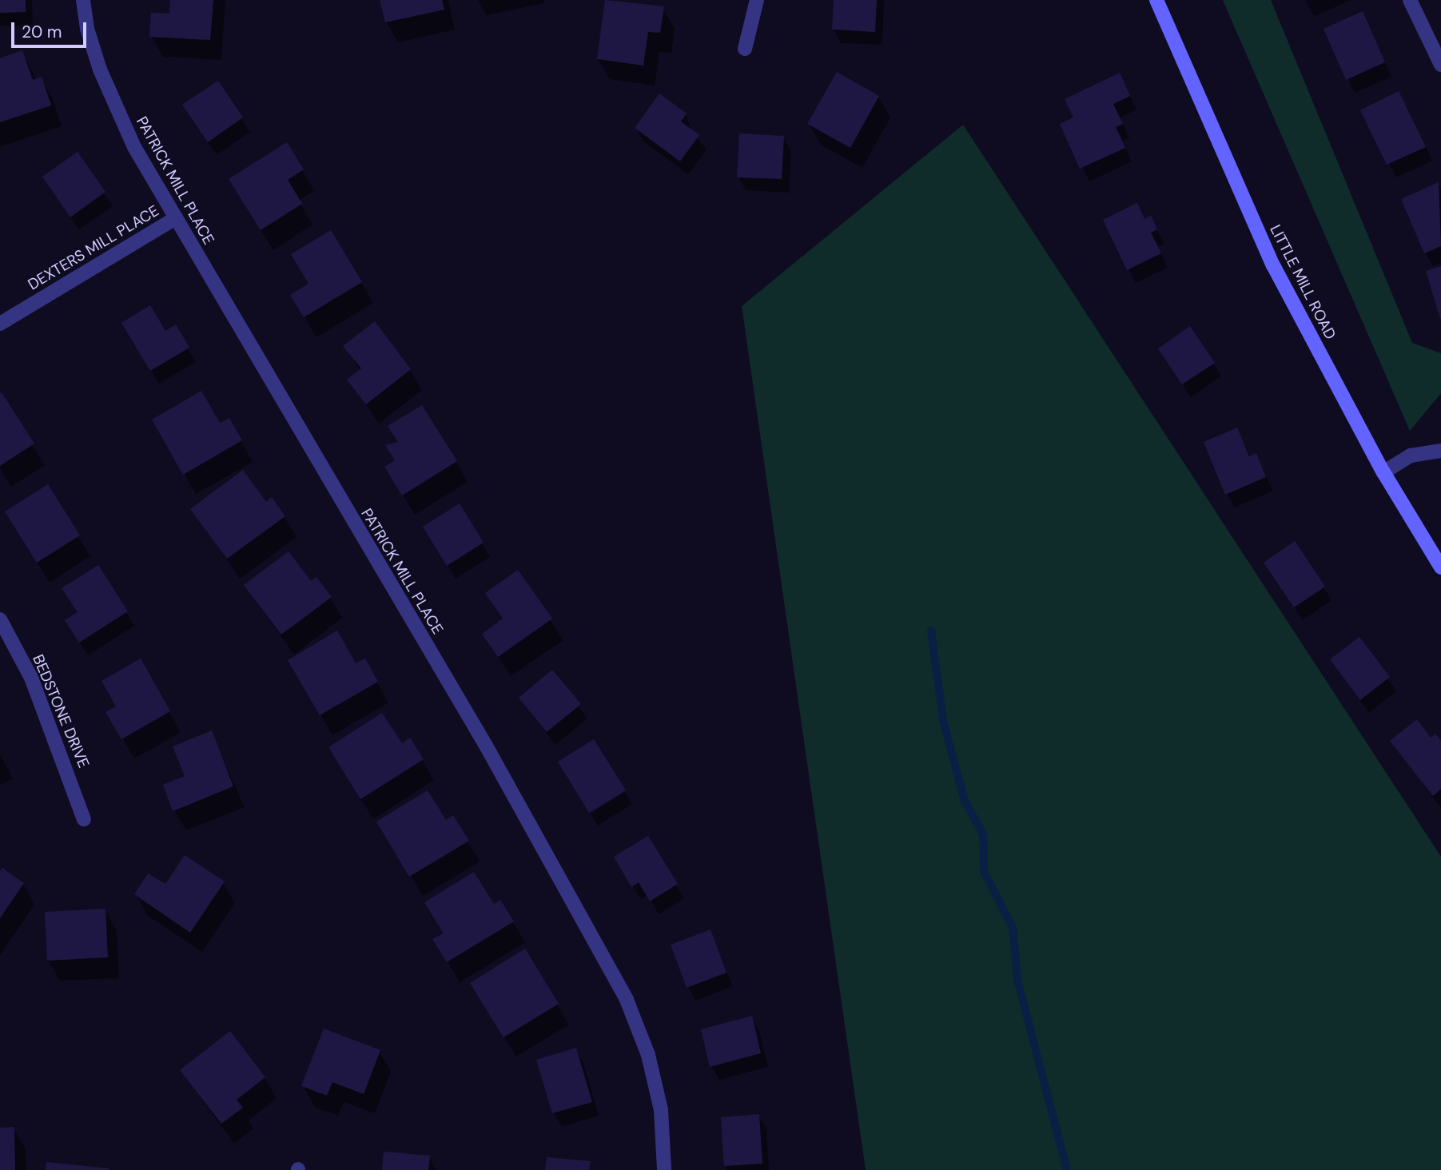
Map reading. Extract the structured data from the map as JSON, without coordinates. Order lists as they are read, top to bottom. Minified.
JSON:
{"streets":{"street":["PATRICK MILL PLACE","DEXTERS MILL PLACE","LITTLE MILL ROAD","BEDSTONE DRIVE"]},"crossings":[["PATRICK MILL PLACE","DEXTERS MILL PLACE"]],"scale_bar":"20 m"}
